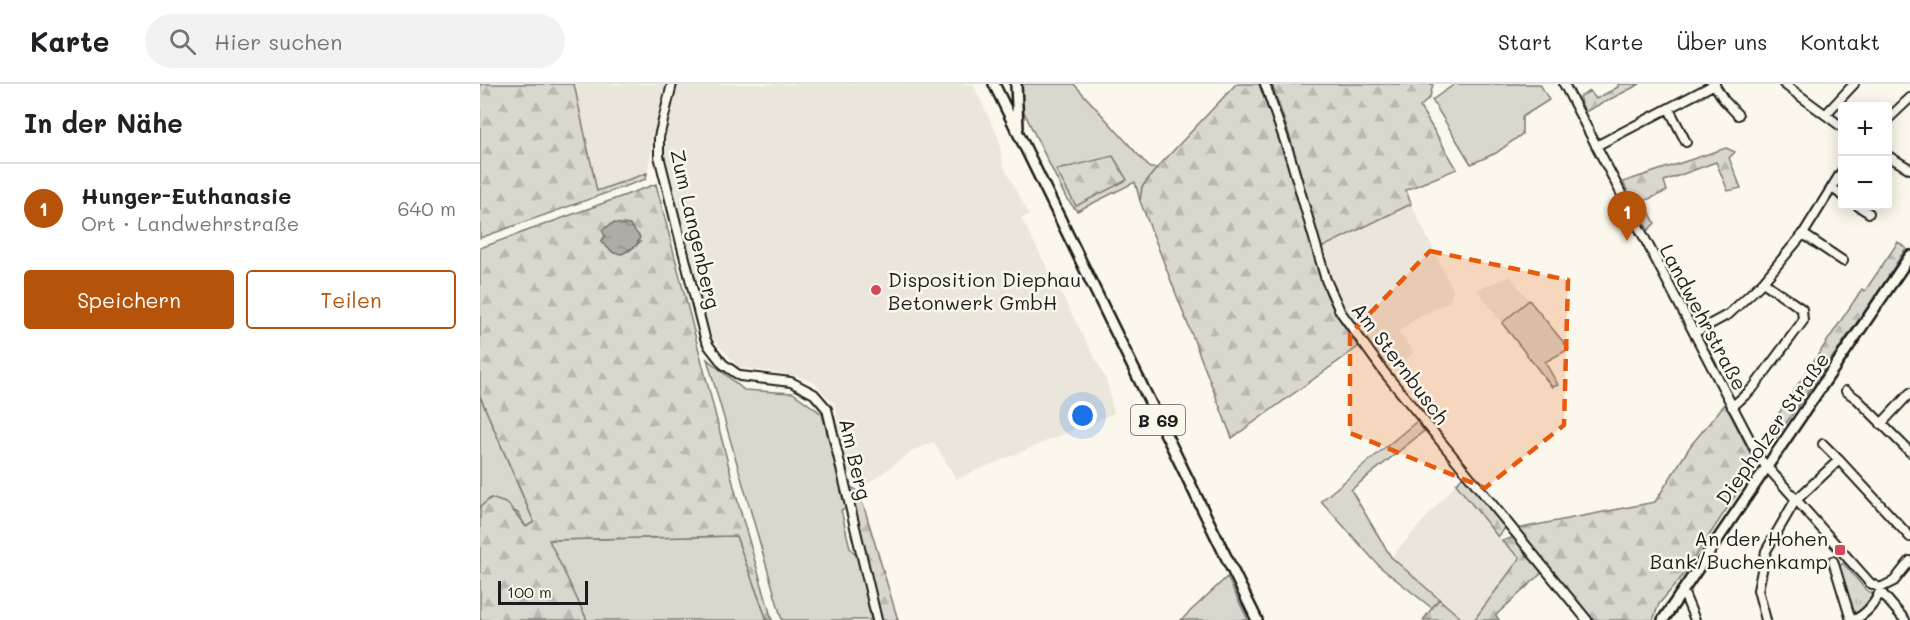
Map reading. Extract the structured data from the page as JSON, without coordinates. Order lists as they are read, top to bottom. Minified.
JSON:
{"streets":{"main road":["B 69","Diepholzer Straße"],"street":["Zum Langenberg","Landwehrstraße","Am Sternbusch","Am Berg"]},"crossings":[["Zum Langenberg","Am Berg"],["Landwehrstraße","Diepholzer Straße"]],"places":{"other":["Disposition Diephau Betonwerk GmbH"],"transit":["An der Hohen Bank/Buchenkamp"]},"scale_bar":"100 m","page":{"header":"Karte","search":"Hier suchen","nav":["Start","Karte","Über uns","Kontakt"],"heading":"In der Nähe","map_buttons":["+","−"],"list":[{"mark":"1","name":"Hunger-Euthanasie","note":"Ort · Landwehrstraße","value":"640 m"}],"pins":"1","buttons":["Speichern","Teilen"],"scale":"100 m"}}
